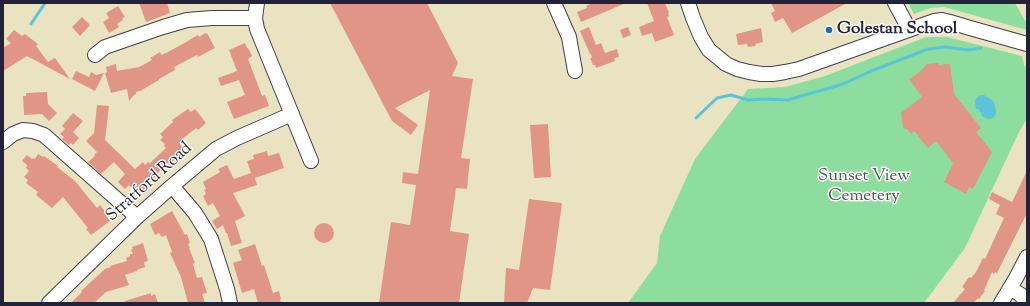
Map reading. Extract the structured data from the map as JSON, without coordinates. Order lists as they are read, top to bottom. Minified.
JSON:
{"streets":{"street":["Stratford Road"]},"parks":["Sunset View Cemetery"],"places":["Golestan School"]}
